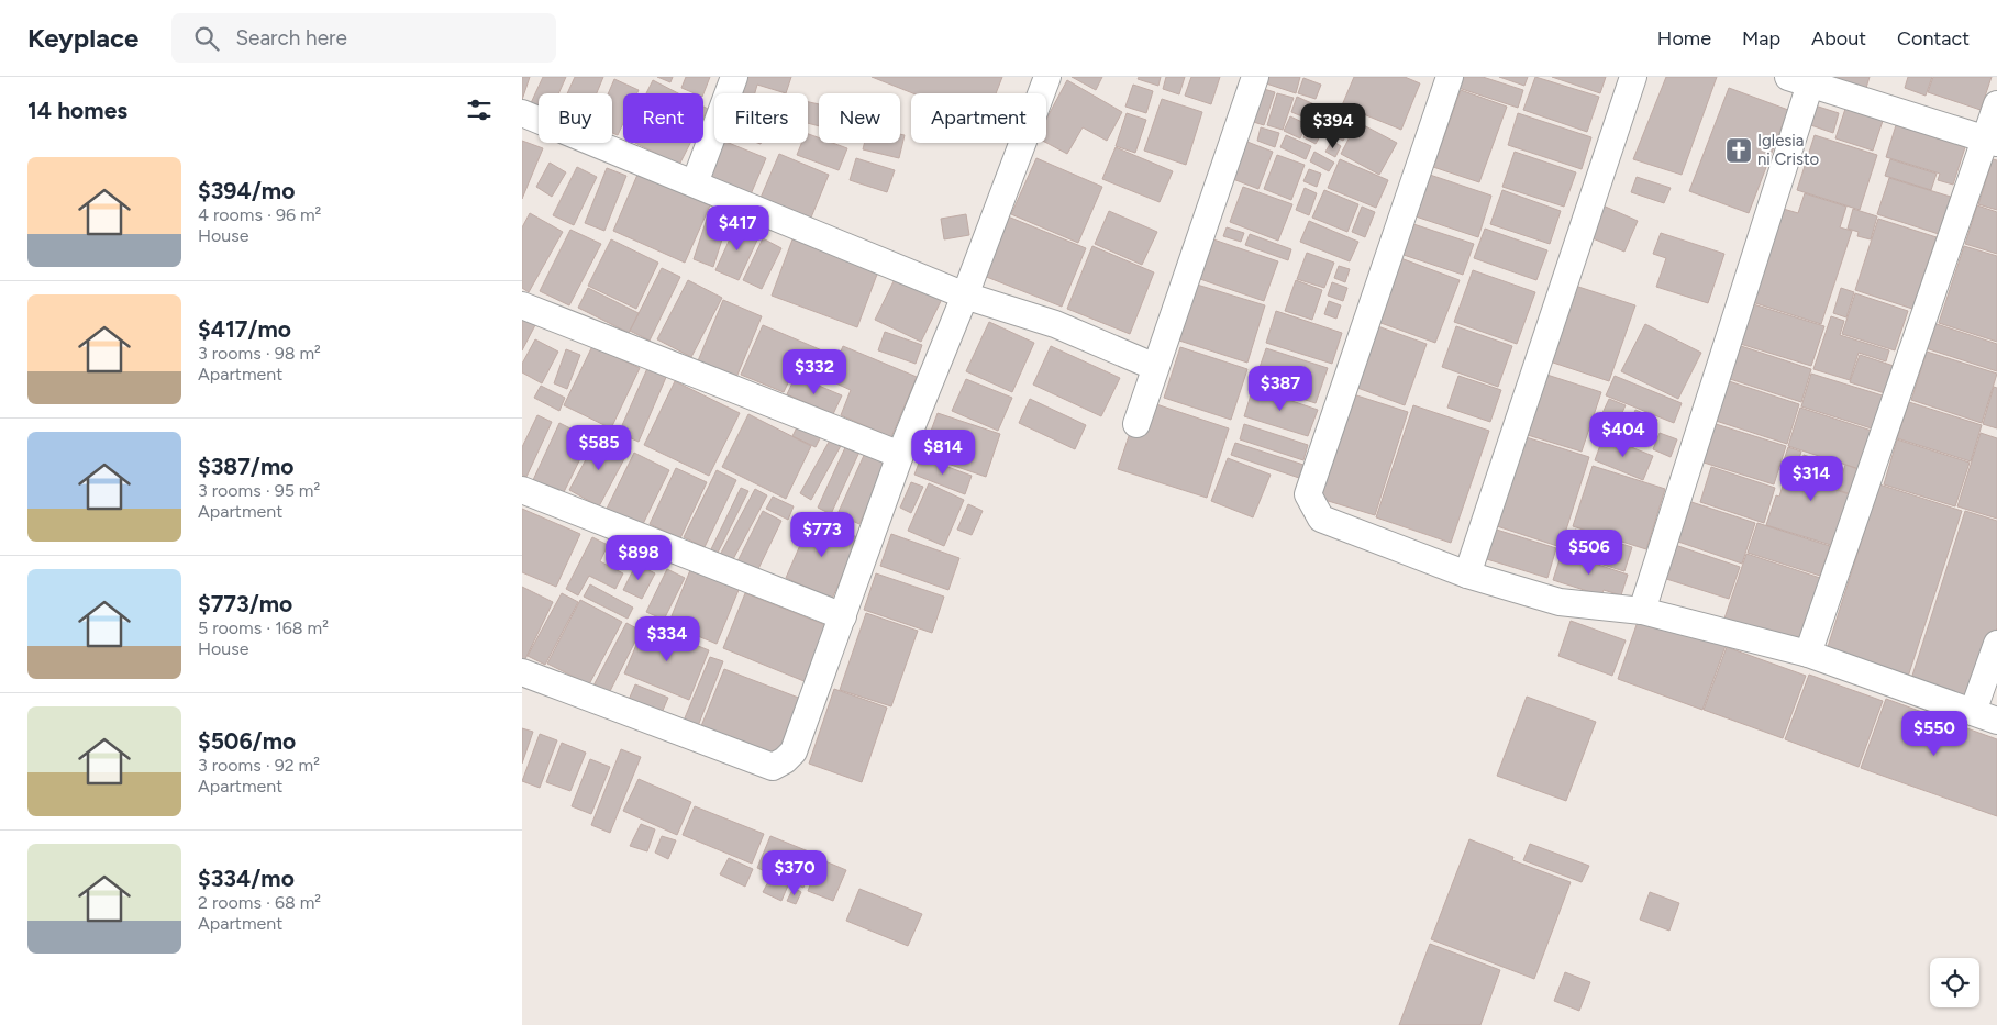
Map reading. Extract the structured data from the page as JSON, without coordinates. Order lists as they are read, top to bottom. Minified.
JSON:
{"places":{"church":["Iglesia ni Cristo"]},"page":{"header":"Keyplace","search":"Search here","nav":["Home","Map","About","Contact"],"heading":"14 homes","chip":["Buy","Rent","Filters","New","Apartment"],"price":["$394","$417","$332","$387","$404","$585","$814","$314","$773","$506","$898","$334","$550","$370"],"list":[{"name":"$394/mo","note":"4 rooms · 96 m² · House"},{"name":"$417/mo","note":"3 rooms · 98 m² · Apartment"},{"name":"$387/mo","note":"3 rooms · 95 m² · Apartment"},{"name":"$773/mo","note":"5 rooms · 168 m² · House"},{"name":"$506/mo","note":"3 rooms · 92 m² · Apartment"},{"name":"$334/mo","note":"2 rooms · 68 m² · Apartment"}]}}
